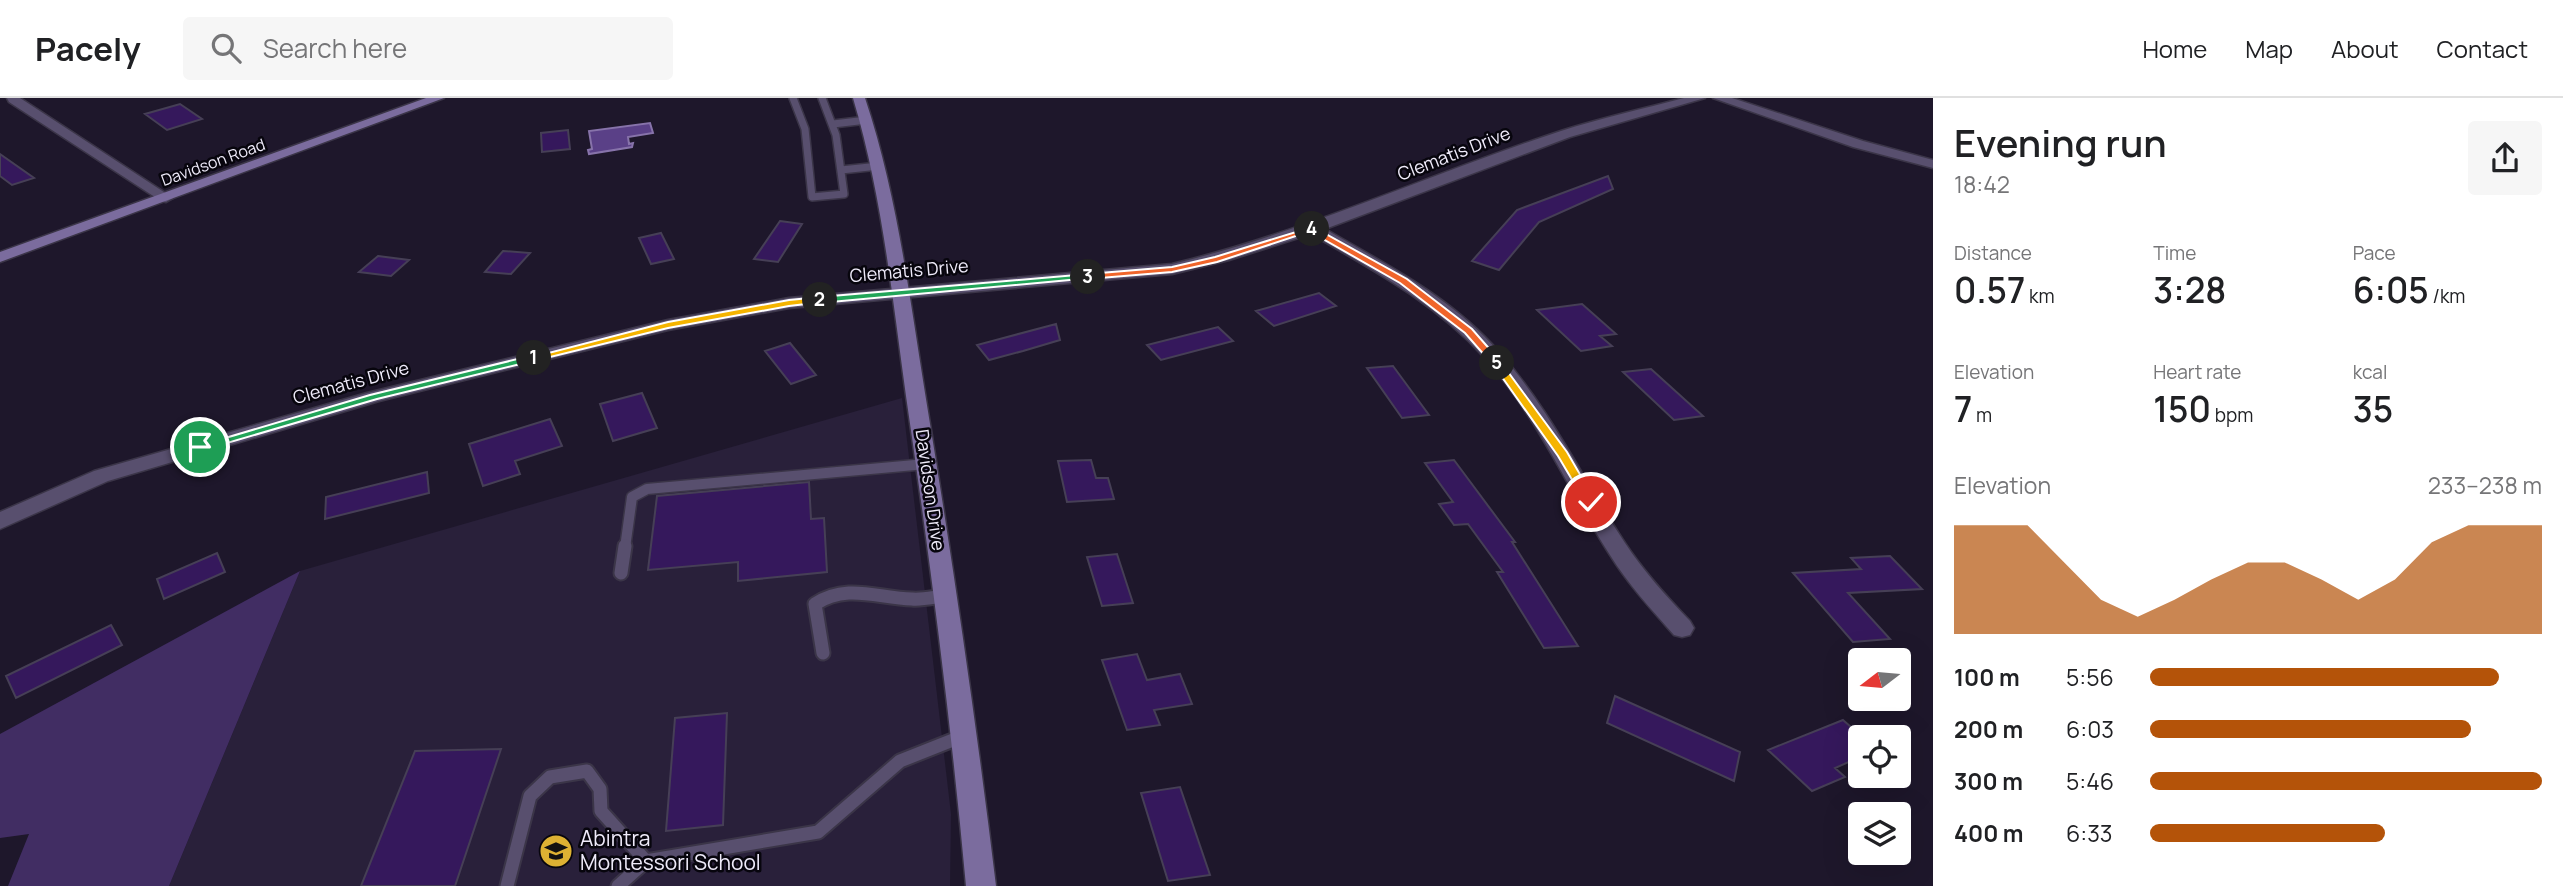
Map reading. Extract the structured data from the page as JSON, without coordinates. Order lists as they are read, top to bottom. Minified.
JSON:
{"streets":{"street":["Clematis Drive","Davidson Road","Davidson Drive"]},"crossings":[["Clematis Drive","Davidson Drive"]],"places":{"school or university":["Abintra Montessori School"]},"north":"left","page":{"header":"Pacely","search":"Search here","nav":["Home","Map","About","Contact"],"heading":["Evening run","18:42"],"pins":["4","3","2","1","5"],"stats":[["Distance","0.57 km"],["Time","3:28"],["Pace","6:05 /km"],["Elevation","7 m"],["Heart rate","150 bpm"],["kcal","35"]],"chart":["Elevation","233–238 m"],"list":[{"name":"100 m","note":"5:56"},{"name":"200 m","note":"6:03"},{"name":"300 m","note":"5:46"},{"name":"400 m","note":"6:33"}]}}
